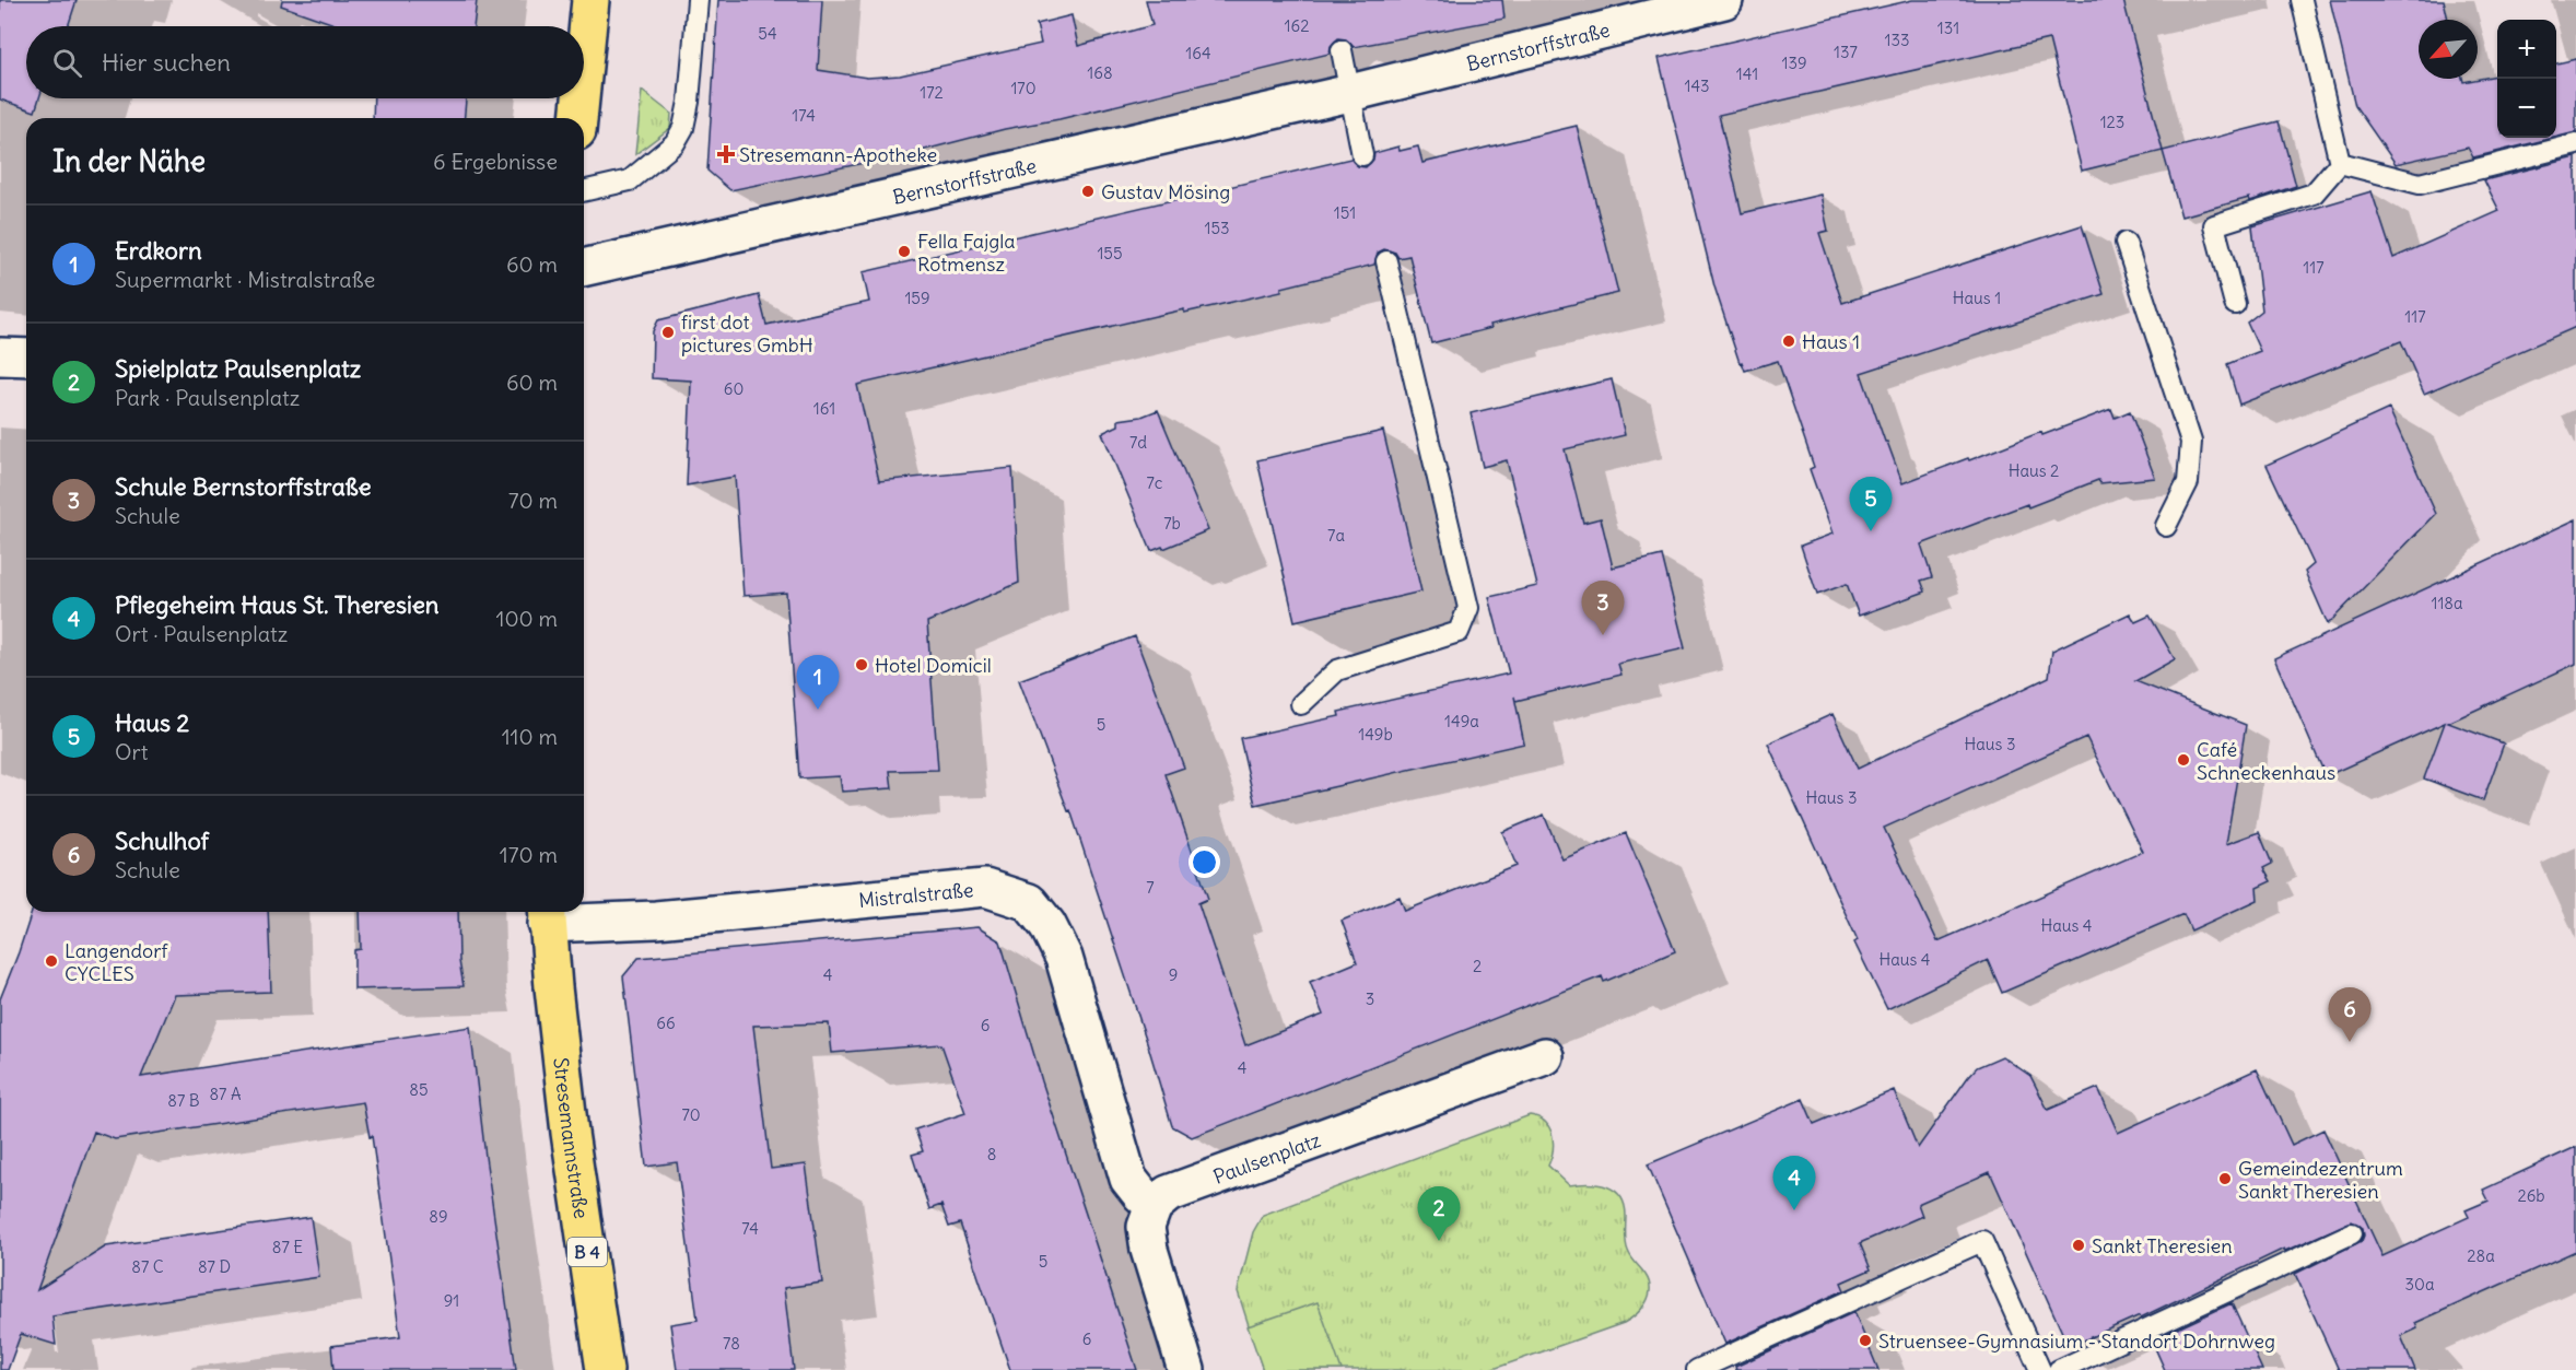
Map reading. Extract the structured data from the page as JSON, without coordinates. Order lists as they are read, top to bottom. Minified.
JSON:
{"streets":{"main road":["Stresemannstraße","B 4"],"street":["Bernstorffstraße","Mistralstraße","Paulsenplatz"]},"crossings":[["Mistralstraße","Stresemannstraße"],["Mistralstraße","Paulsenplatz"]],"places":{"health":["Stresemann-Apotheke"],"other":["Gustav Mösing","Fella Fajgla Rotmensz","first dot pictures GmbH","Haus 1","Hotel Domicil","Café Schneckenhaus","Langendorf CYCLES","Gemeindezentrum Sankt Theresien","Sankt Theresien","Struensee-Gymnasium - Standort Dohrnweg"]},"house_numbers":["162","131","54","133","137","164","139","168","141","143","170","172","174","123","151","153","155","117","159","Haus 1","117","60","161","7d","Haus 2","7c","7b","7a","118a","149a","5","149b","Haus 3","Haus 3","7","Haus 4","Haus 4","2","4","9","3","66","6","4","85","87 A","87 B","70","8","26b","89","74","87 E","28a","5","87 C","87 D","30a","91","6","78"],"north":"bottom left","page":{"map_buttons":["+","−"],"search":"Hier suchen","heading":["In der Nähe","6 Ergebnisse"],"list":[{"mark":"1","name":"Erdkorn","note":"Supermarkt · Mistralstraße","value":"60 m"},{"mark":"2","name":"Spielplatz Paulsenplatz","note":"Park · Paulsenplatz","value":"60 m"},{"mark":"3","name":"Schule Bernstorffstraße","note":"Schule","value":"70 m"},{"mark":"4","name":"Pflegeheim Haus St. Theresien","note":"Ort · Paulsenplatz","value":"100 m"},{"mark":"5","name":"Haus 2","note":"Ort","value":"110 m"},{"mark":"6","name":"Schulhof","note":"Schule","value":"170 m"}],"pins":["5","3","1","6","4","2"]}}
